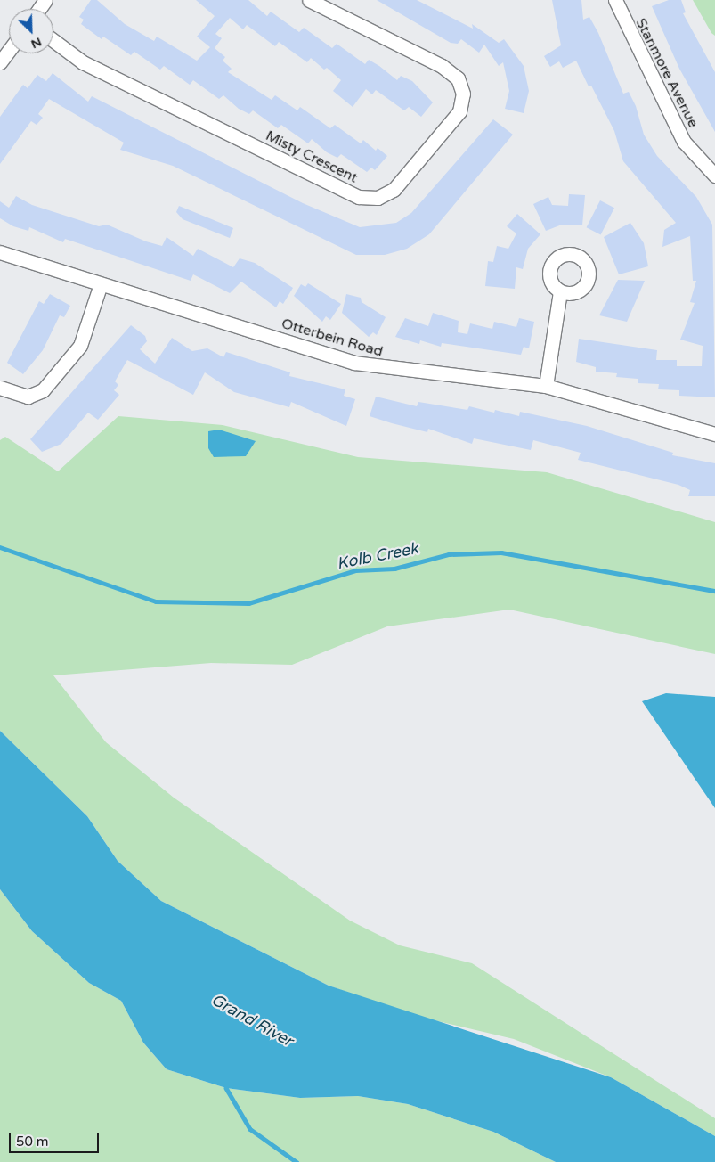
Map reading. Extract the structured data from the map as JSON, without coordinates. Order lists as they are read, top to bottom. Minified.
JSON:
{"streets":{"street":["Stanmore Avenue","Misty Crescent","Otterbein Road"]},"water":["Kolb Creek","Grand River"],"scale_bar":"50 m","north":"bottom right"}
